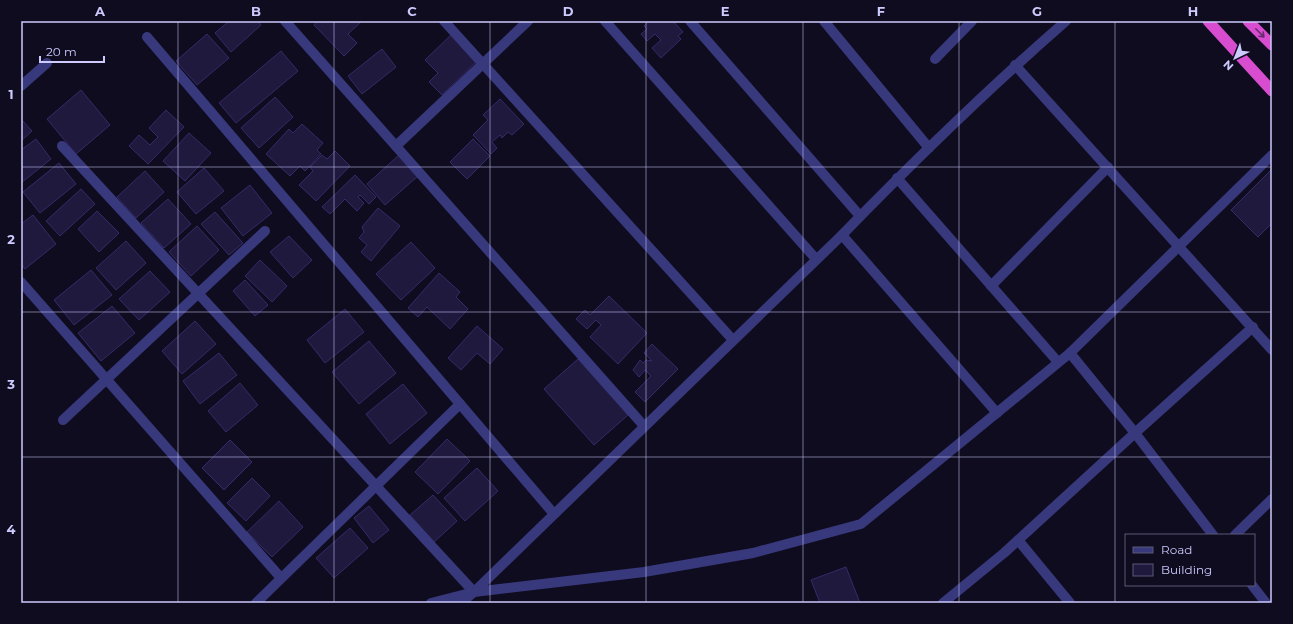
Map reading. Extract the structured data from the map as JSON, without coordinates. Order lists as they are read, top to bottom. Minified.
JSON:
{"legend":["Road","Building"],"scale_bar":"20 m","north":"bottom left","grid":{"columns":["A","B","C","D","E","F","G","H"],"rows":["1","2","3","4"]}}
